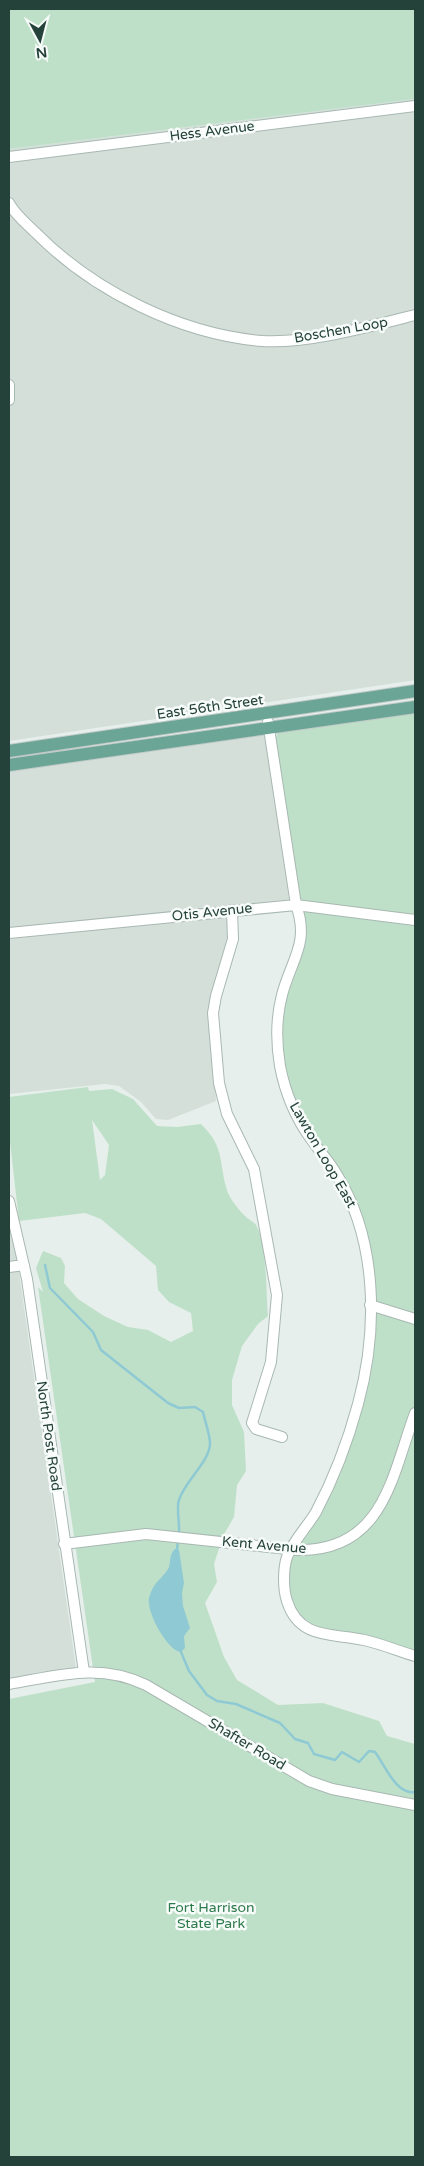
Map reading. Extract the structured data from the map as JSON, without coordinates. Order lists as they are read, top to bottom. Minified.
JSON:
{"streets":{"main road":["East 56th Street"],"street":["Hess Avenue","Boschen Loop","Otis Avenue","Lawton Loop East","North Post Road","Kent Avenue","Shafter Road"]},"crossings":[["Otis Avenue","Lawton Loop East"],["Lawton Loop East","Kent Avenue"],["North Post Road","Kent Avenue"],["North Post Road","Shafter Road"]],"parks":["Fort Harrison State Park"],"north":"bottom"}
